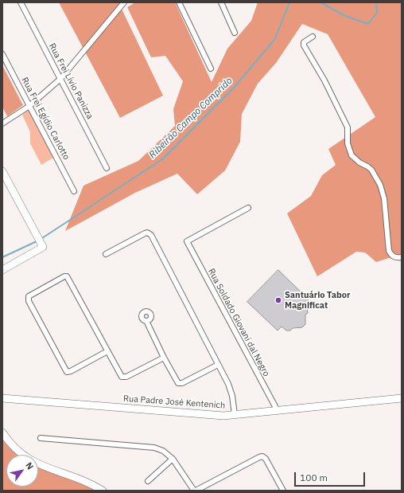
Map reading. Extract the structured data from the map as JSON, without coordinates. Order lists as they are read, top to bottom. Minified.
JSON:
{"streets":{"street":["Rua Frei Lívio Panizza","Rua Frei Egídio Carlotto","Rua Soldado Giovani dal Negro","Rua Padre José Kentenich"]},"crossings":[["Rua Soldado Giovani dal Negro","Rua Padre José Kentenich"]],"water":["Ribeirão Campo Comprido"],"places":["Santuário Tabor Magnificat"],"scale_bar":"100 m","north":"top right"}
